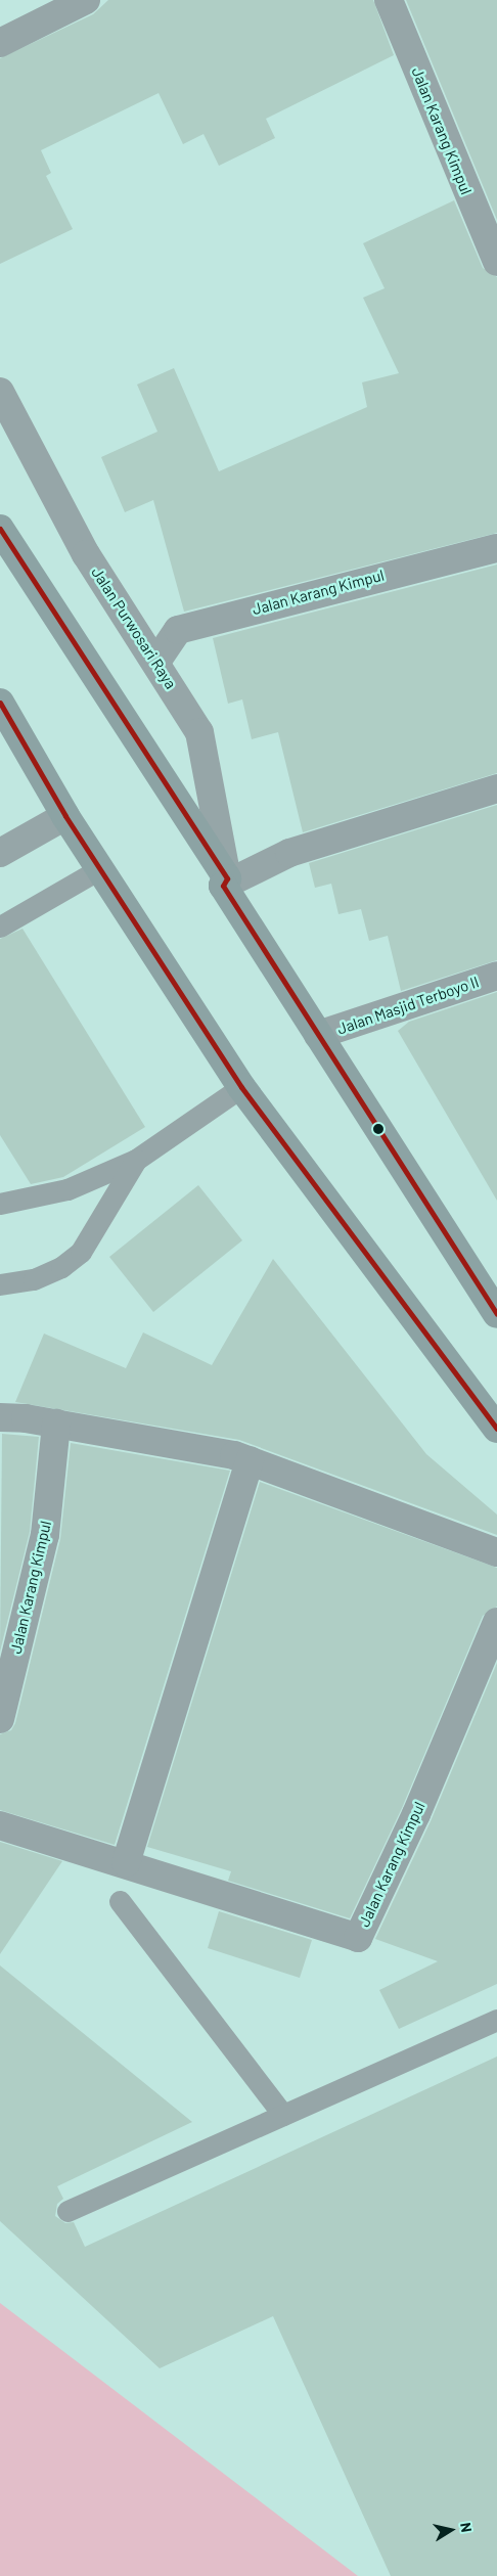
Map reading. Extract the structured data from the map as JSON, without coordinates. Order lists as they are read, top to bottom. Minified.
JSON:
{"streets":{"street":["Jalan Karang Kimpul","Jalan Purwosari Raya","Jalan Masjid Terboyo II"]},"crossings":[["Jalan Karang Kimpul","Jalan Purwosari Raya"]],"north":"right"}
